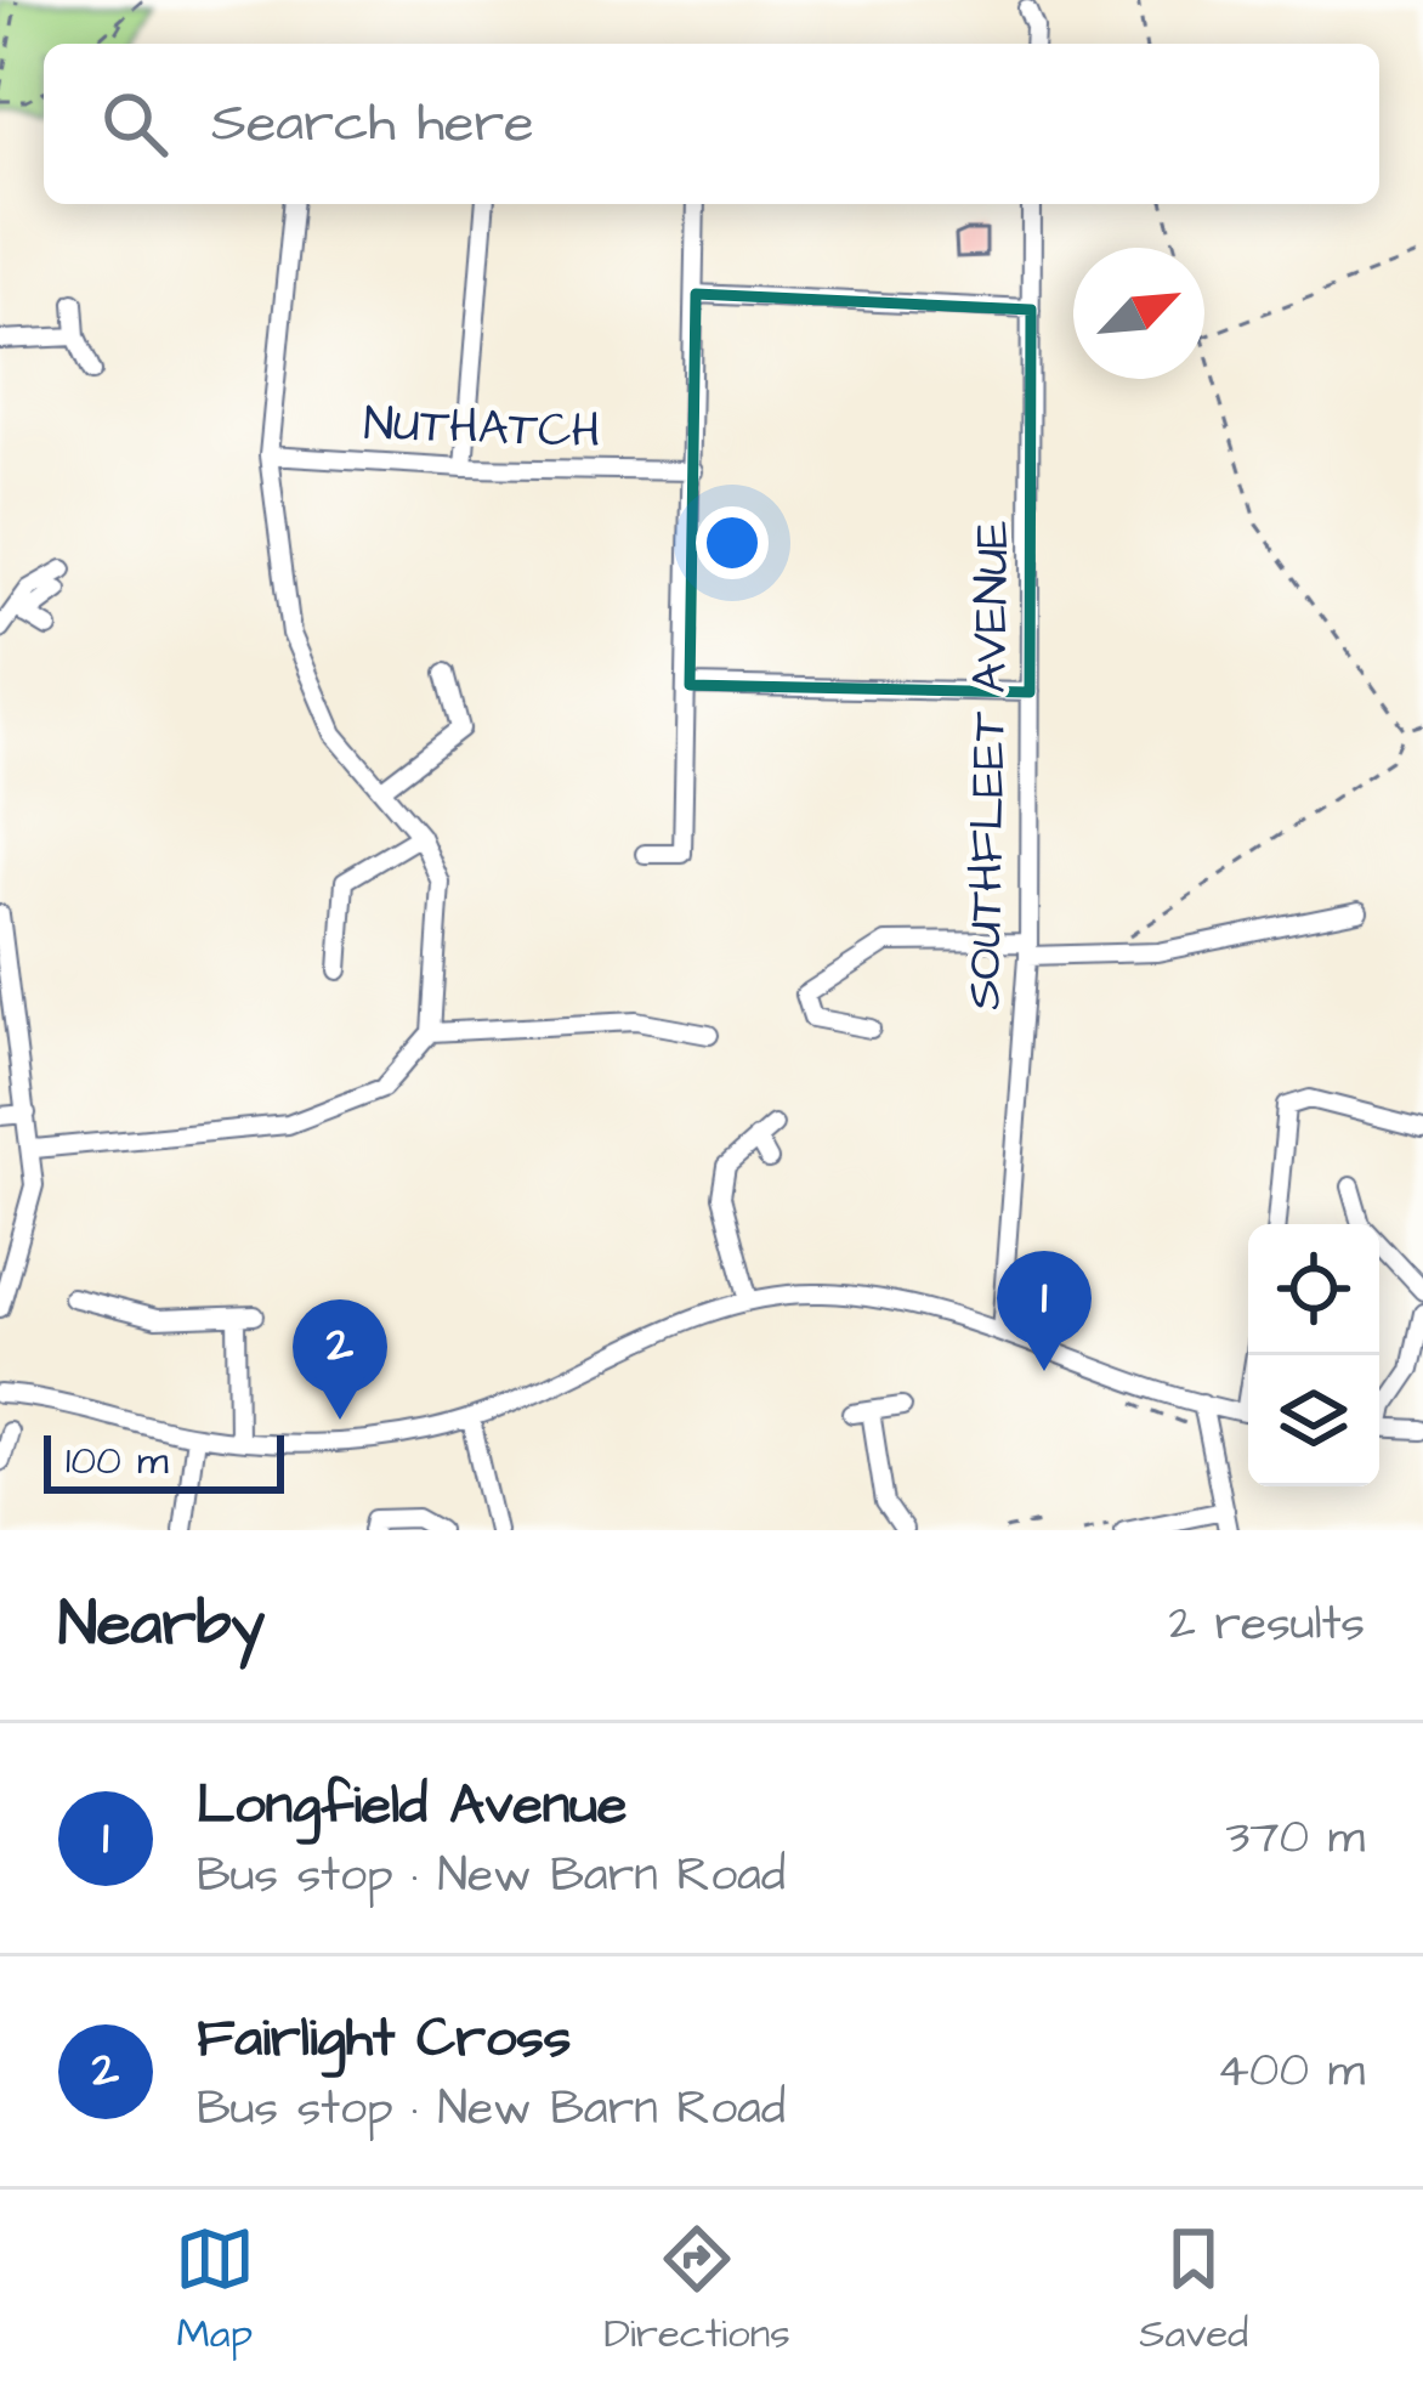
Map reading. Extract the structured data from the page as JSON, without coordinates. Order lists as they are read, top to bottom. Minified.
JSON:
{"streets":{"street":["NUTHATCH","SOUTHFLEET AVENUE"]},"scale_bar":"100 m","north":"top right","page":{"search":"Search here","pins":["1","2"],"scale":"100 m","heading":["Nearby","2 results"],"list":[{"mark":"1","name":"Longfield Avenue","note":"Bus stop · New Barn Road","value":"370 m"},{"mark":"2","name":"Fairlight Cross","note":"Bus stop · New Barn Road","value":"400 m"}],"nav":["Map","Directions","Saved"]}}
